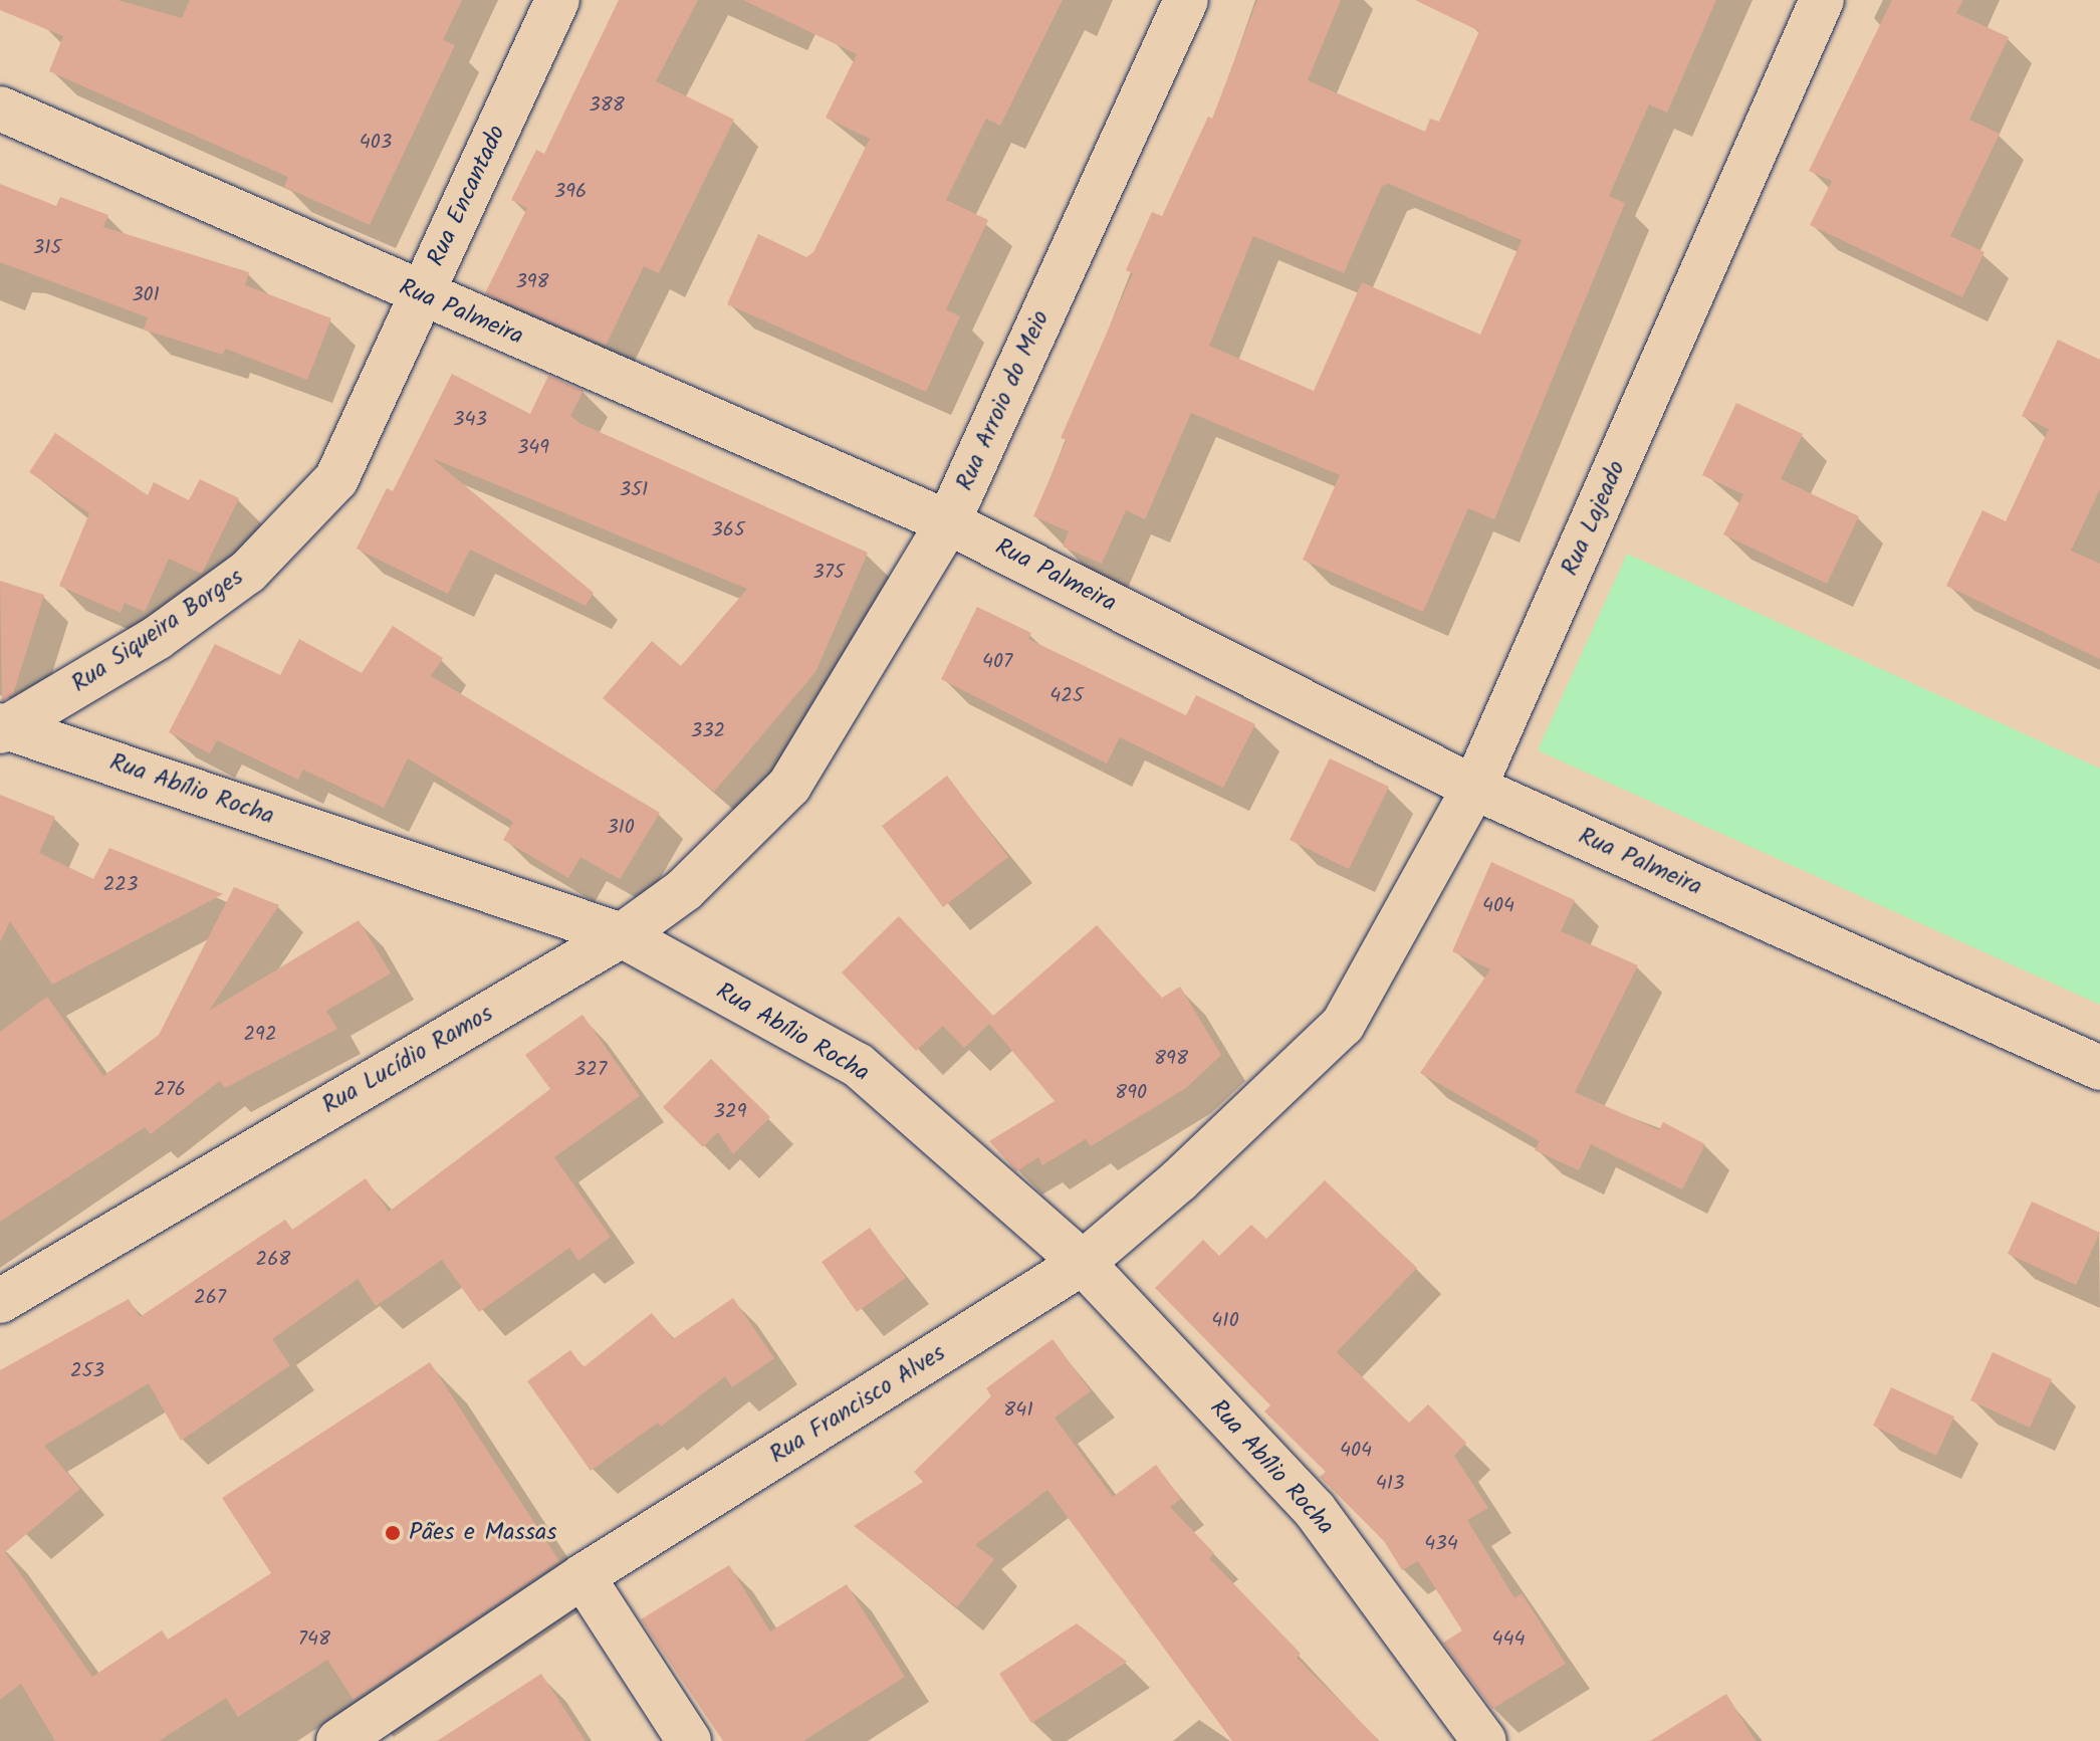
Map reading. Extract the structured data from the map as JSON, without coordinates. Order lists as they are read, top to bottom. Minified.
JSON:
{"streets":{"street":["Rua Encantado","Rua Palmeira","Rua Arroio do Meio","Rua Lajeado","Rua Siqueira Borges","Rua Abílio Rocha","Rua Lucídio Ramos","Rua Francisco Alves"]},"crossings":[["Rua Encantado","Rua Palmeira"],["Rua Encantado","Rua Siqueira Borges"],["Rua Palmeira","Rua Arroio do Meio"],["Rua Palmeira","Rua Lajeado"],["Rua Arroio do Meio","Rua Lucídio Ramos"],["Rua Lajeado","Rua Francisco Alves"],["Rua Siqueira Borges","Rua Abílio Rocha"],["Rua Abílio Rocha","Rua Lucídio Ramos"],["Rua Abílio Rocha","Rua Francisco Alves"]],"places":["Pães e Massas"],"house_numbers":["388","403","396","315","398","301","343","349","351","365","375","407","425","332","310","223","404","292","898","327","276","890","329","268","267","410","253","841","404","413","434","748","444"]}
